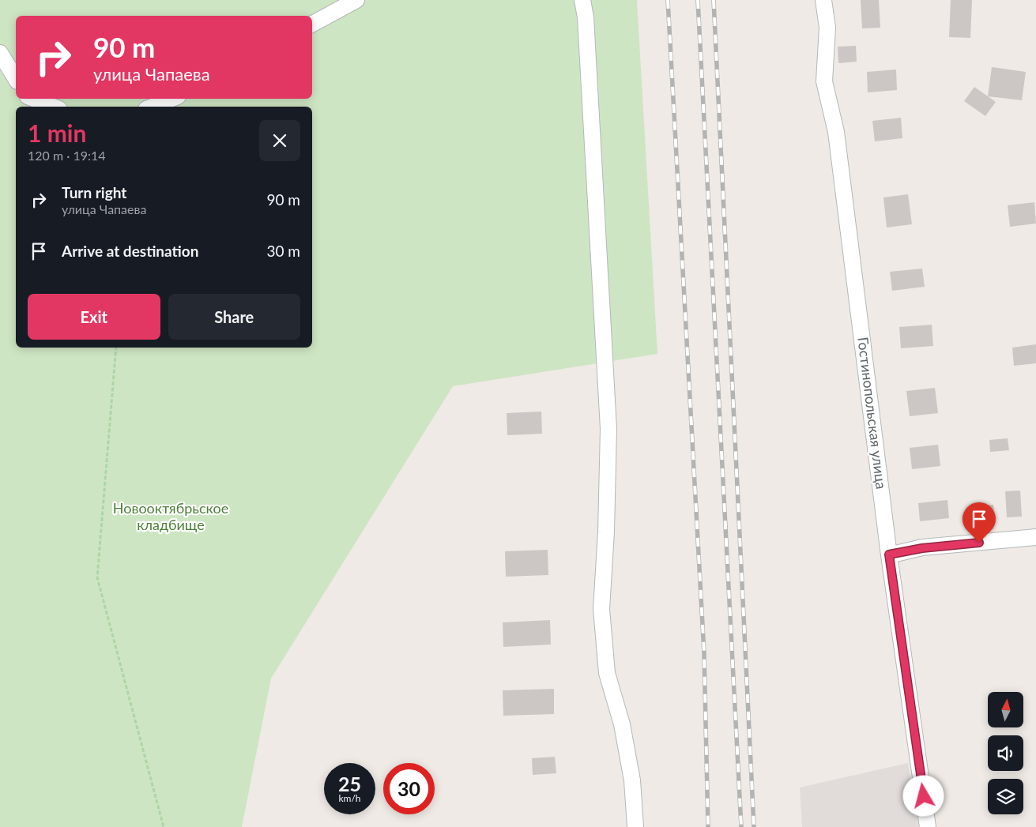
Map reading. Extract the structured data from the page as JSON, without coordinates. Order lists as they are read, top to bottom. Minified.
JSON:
{"streets":{"street":["Гостинопольская улица"]},"parks":["Новооктябрьское кладбище"],"north":"top","page":{"turn":["90 m","улица Чапаева"],"heading":["1 min","120 m · 19:14"],"list":[{"name":"Turn right","note":"улица Чапаева","value":"90 m"},{"name":"Arrive at destination","value":"30 m"}],"buttons":["Exit","Share"],"speed":"25 km/h","limit":"30"}}
